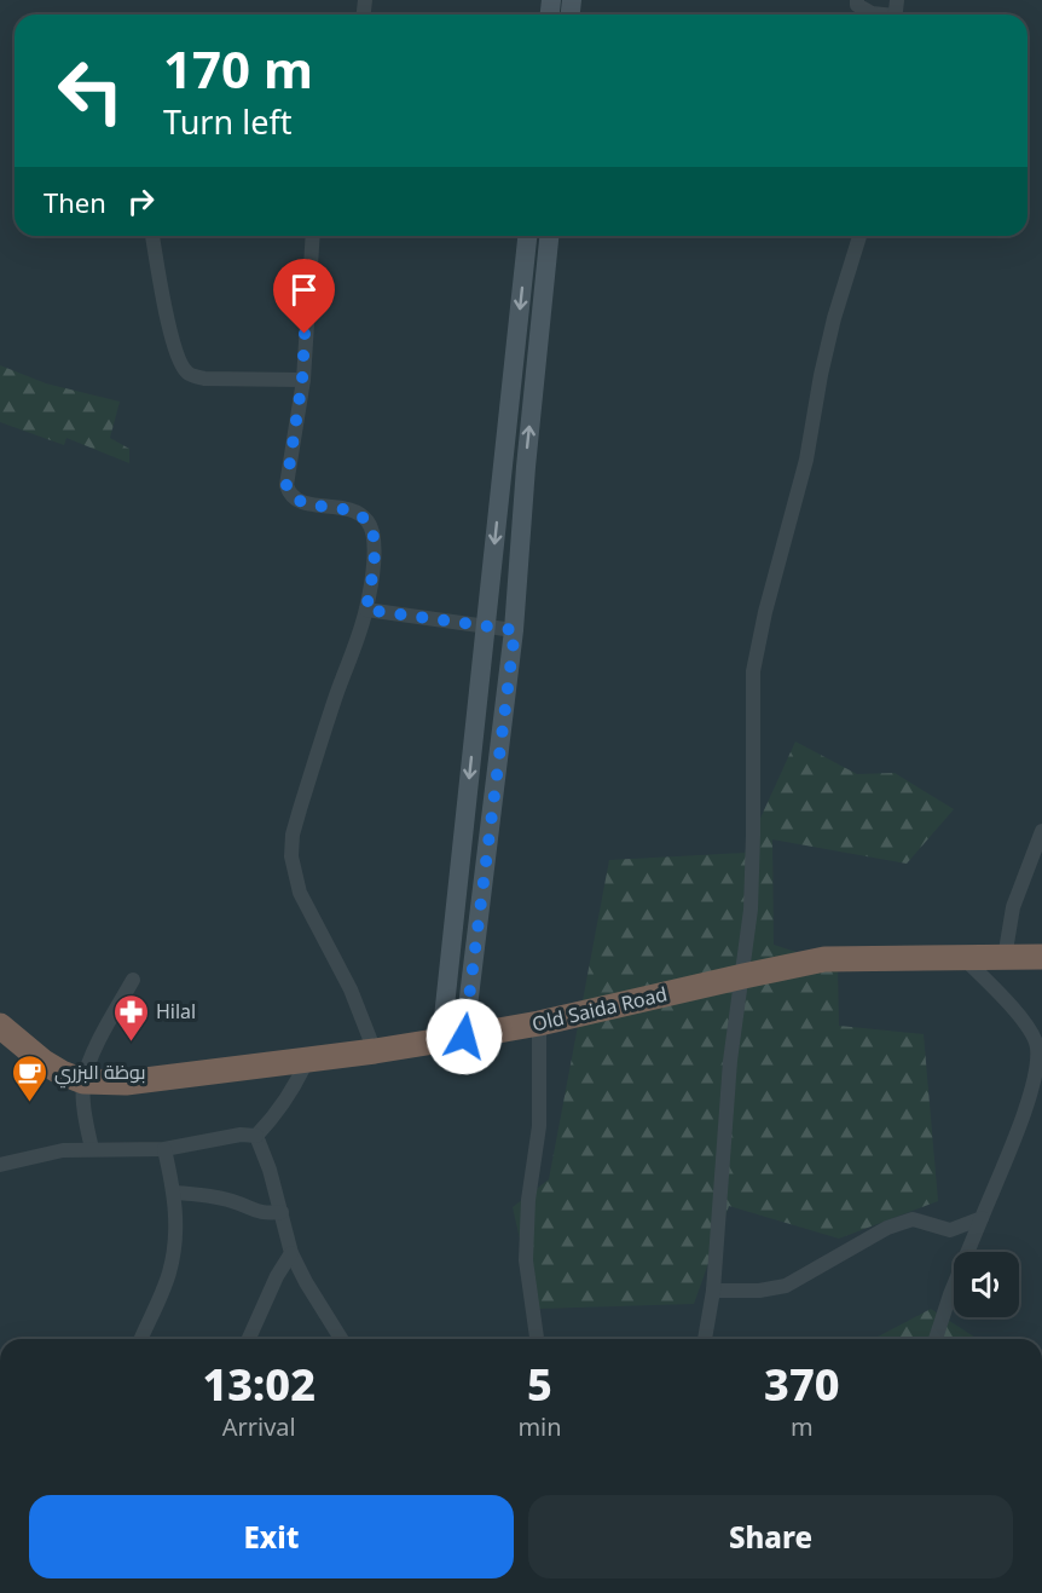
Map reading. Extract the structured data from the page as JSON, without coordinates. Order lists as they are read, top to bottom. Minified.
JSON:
{"streets":{"highway":["Old Saida Road"]},"places":{"pharmacy":["Hilal"],"cafe":["بوظة البزري"]},"page":{"turn":["170 m","Turn left"],"then":"Then","eta":["13:02","Arrival","5","min","370","m"],"buttons":["Exit","Share"]}}
